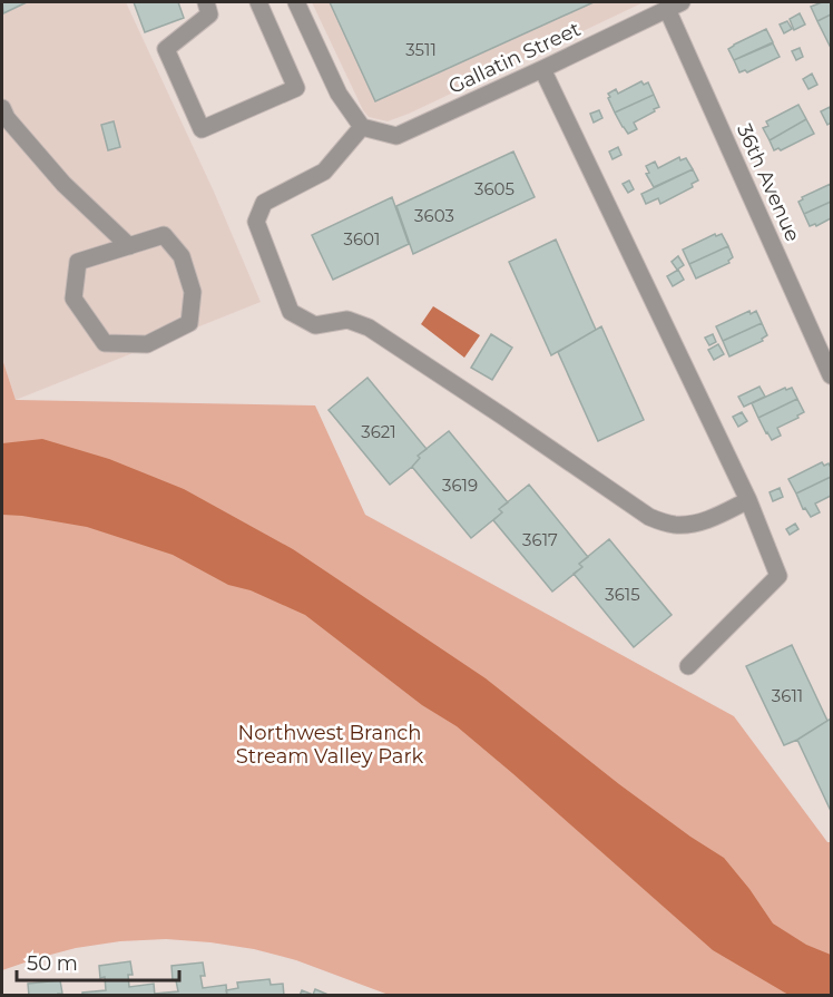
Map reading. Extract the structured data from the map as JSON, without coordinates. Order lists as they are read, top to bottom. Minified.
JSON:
{"streets":{"street":["Gallatin Street","36th Avenue"]},"crossings":[["Gallatin Street","36th Avenue"]],"parks":["Northwest Branch Stream Valley Park"],"house_numbers":["3511","3605","3603","3601","3621","3619","3617","3615","3611"],"scale_bar":"50 m"}
